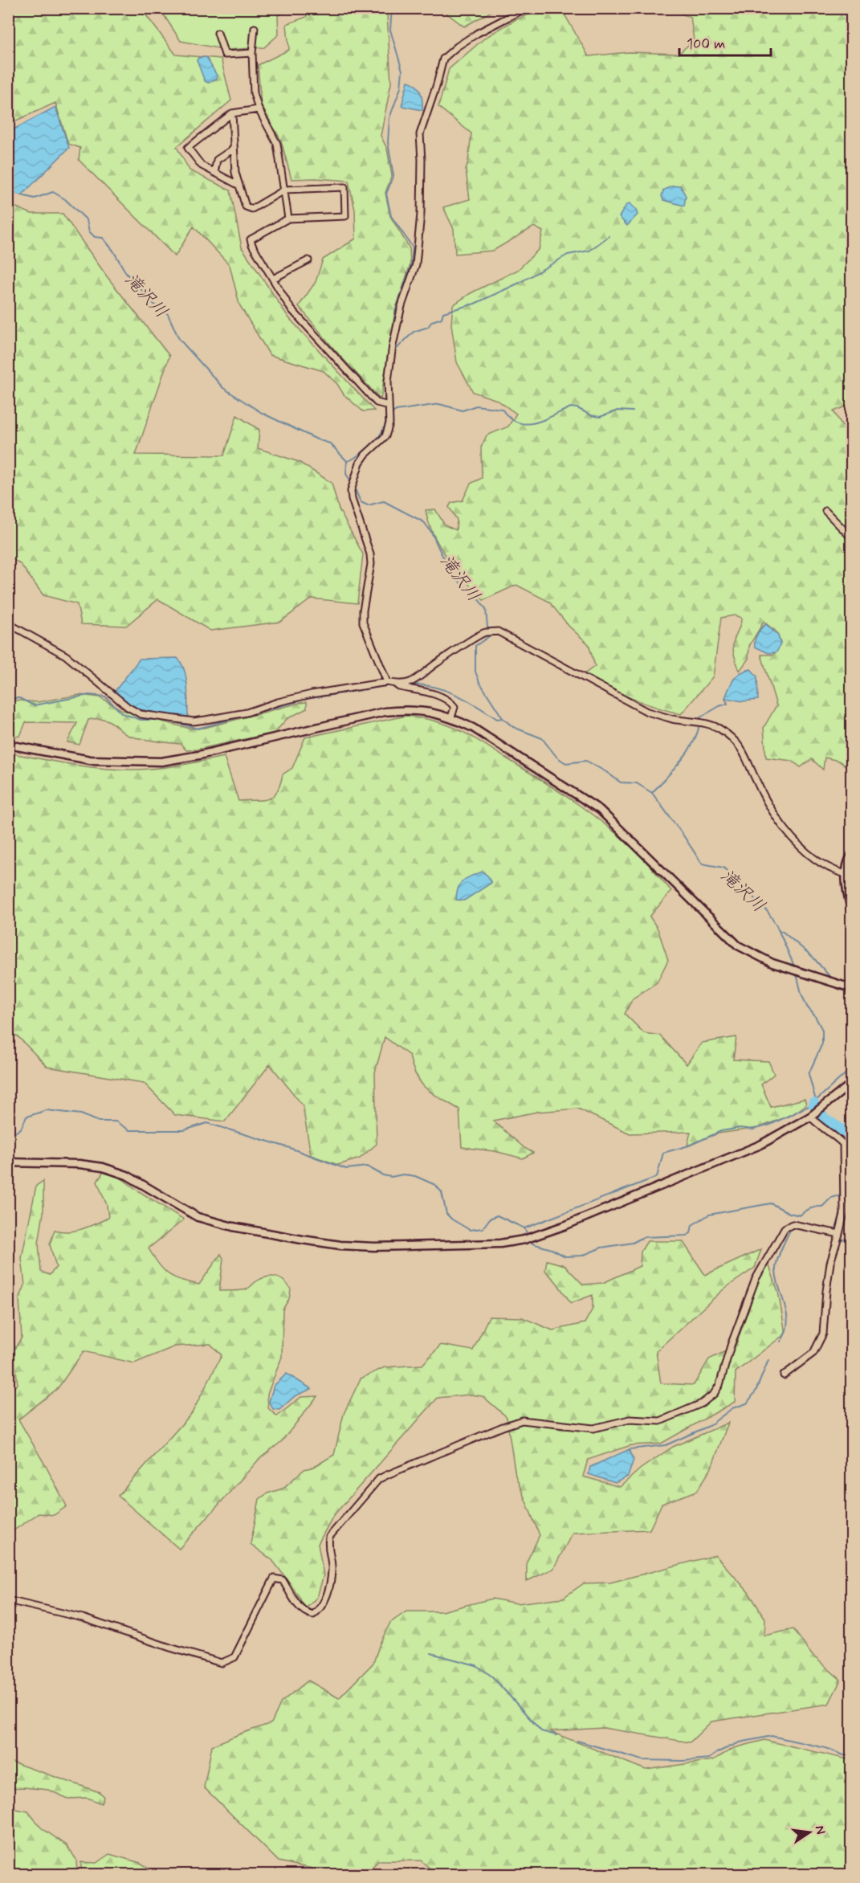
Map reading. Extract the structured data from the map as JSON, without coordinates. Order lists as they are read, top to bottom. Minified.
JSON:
{"water":["滝沢川"],"scale_bar":"100 m","north":"right"}
